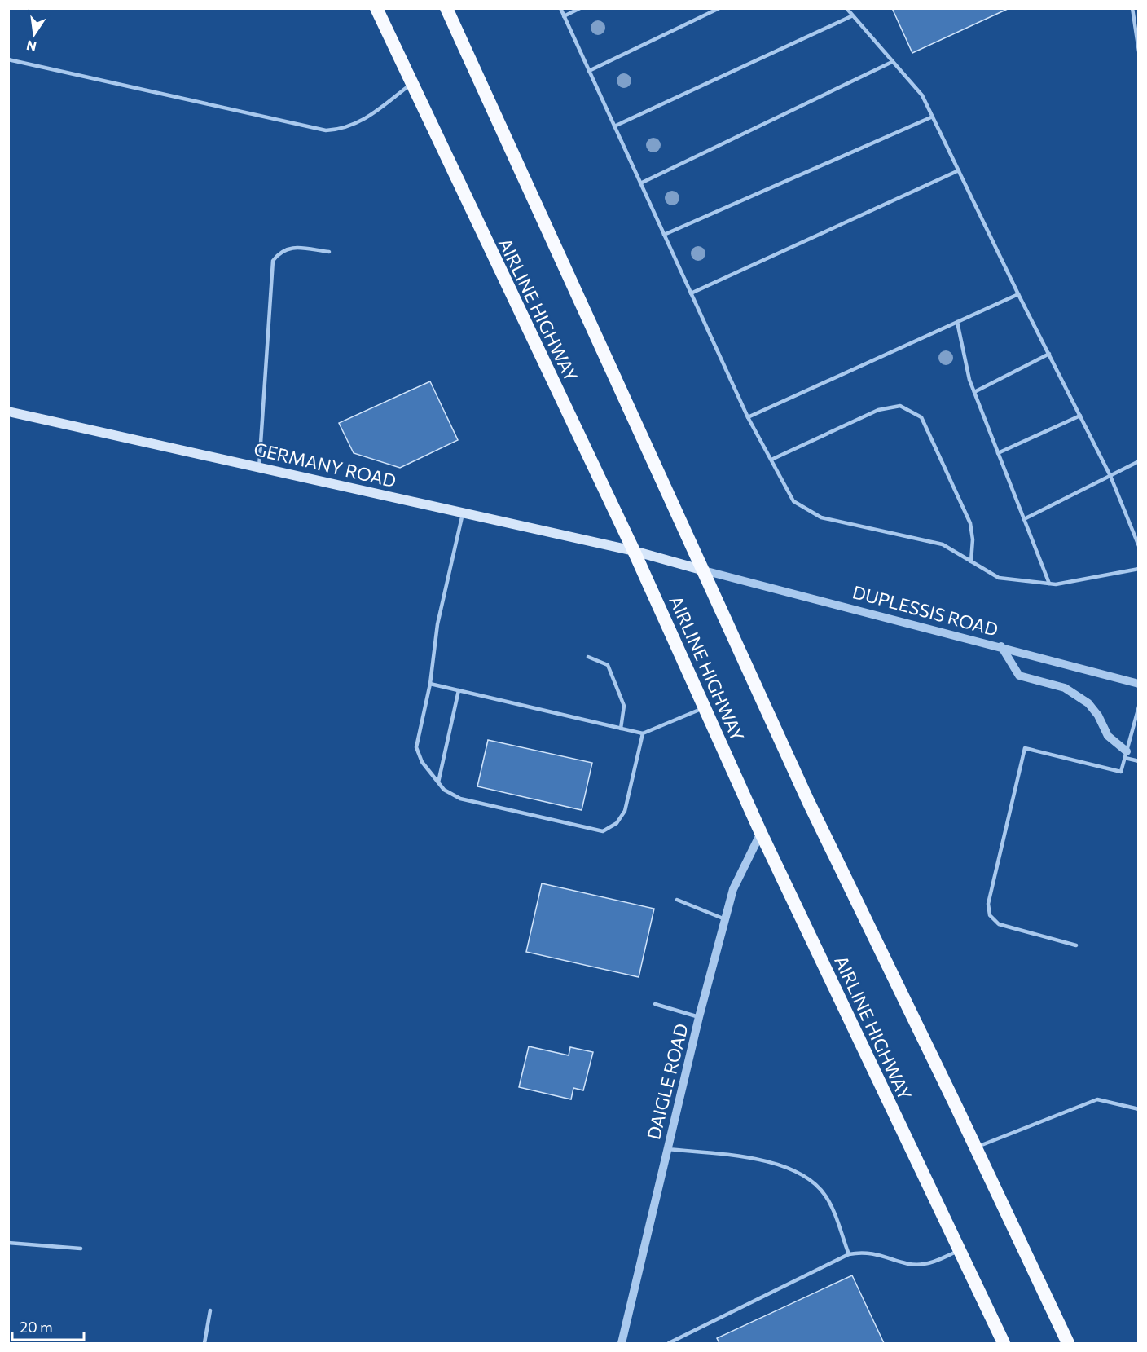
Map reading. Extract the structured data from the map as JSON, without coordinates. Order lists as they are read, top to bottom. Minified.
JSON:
{"streets":{"highway":["AIRLINE HIGHWAY"],"main road":["GERMANY ROAD"],"street":["DUPLESSIS ROAD","DAIGLE ROAD"]},"crossings":[["AIRLINE HIGHWAY","GERMANY ROAD"],["AIRLINE HIGHWAY","DUPLESSIS ROAD"],["AIRLINE HIGHWAY","DAIGLE ROAD"],["GERMANY ROAD","DUPLESSIS ROAD"]],"scale_bar":"20 m","north":"bottom"}
